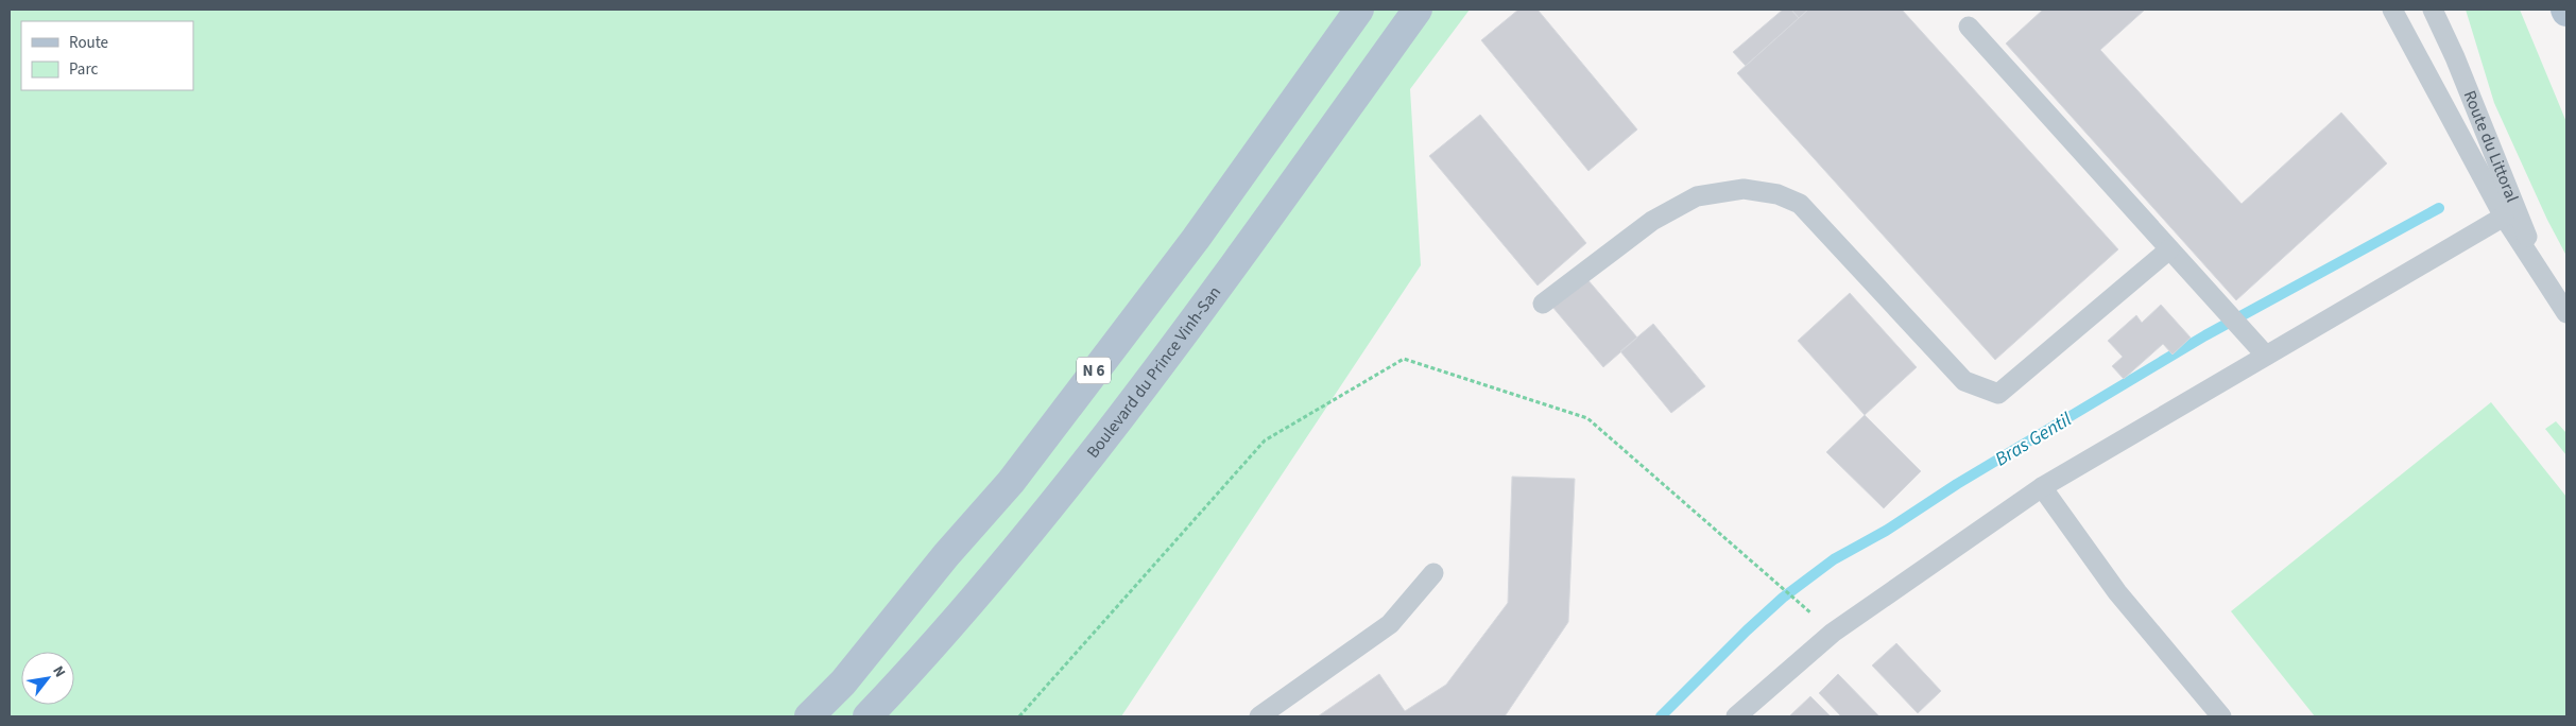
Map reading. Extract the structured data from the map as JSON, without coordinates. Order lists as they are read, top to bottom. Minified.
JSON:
{"streets":{"main road":["N 6","Boulevard du Prince Vinh-San"],"lane":["Route du Littoral"]},"water":["Bras Gentil"],"legend":["Route","Parc"],"north":"top right"}
